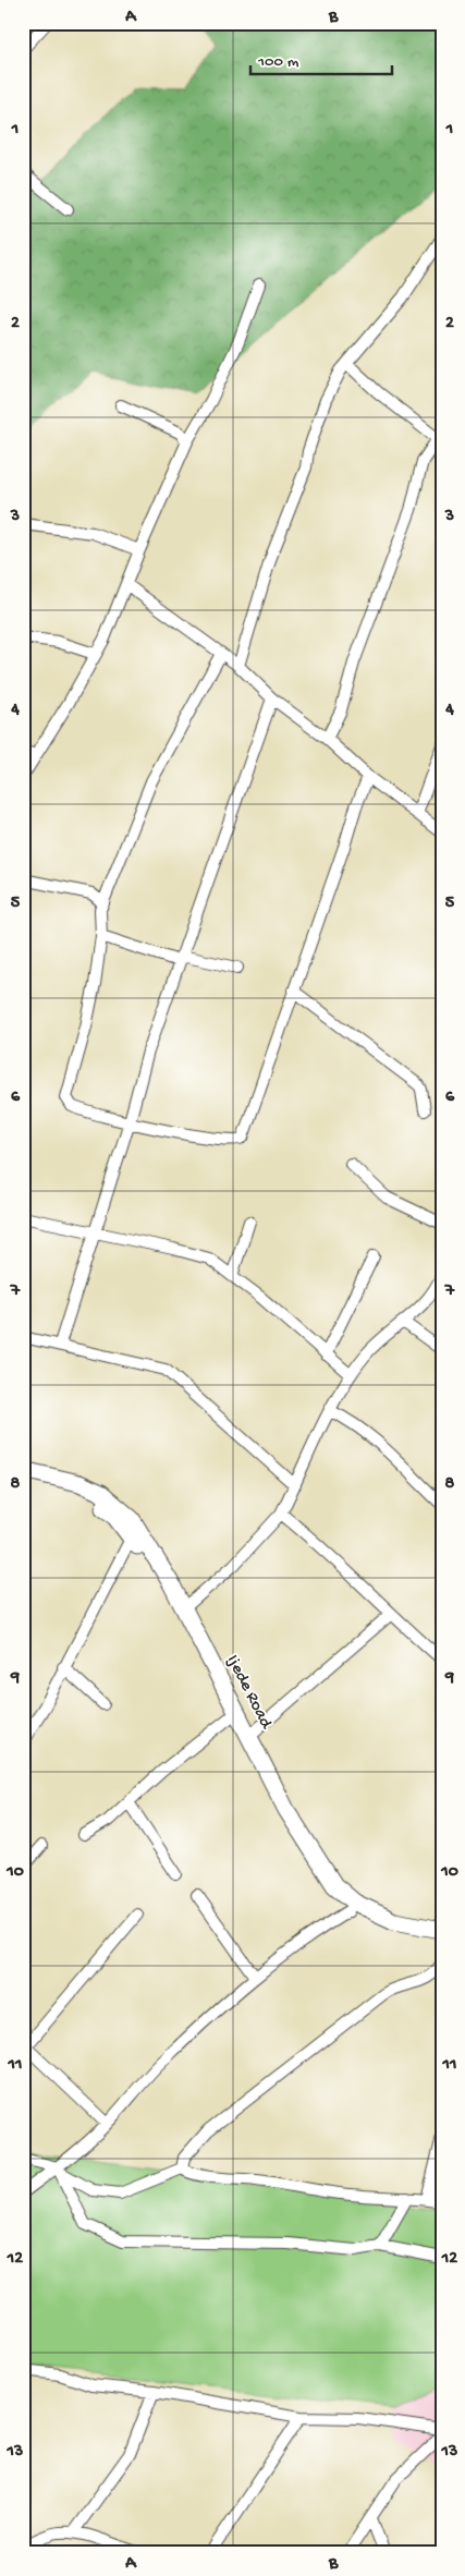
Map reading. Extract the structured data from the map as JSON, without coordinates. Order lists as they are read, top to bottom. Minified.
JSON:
{"streets":{"main road":["Ijede Road"]},"scale_bar":"100 m","grid":{"columns":["A","B"],"rows":["1","2","3","4","5","6","7","8","9","10","11","12","13"]}}
